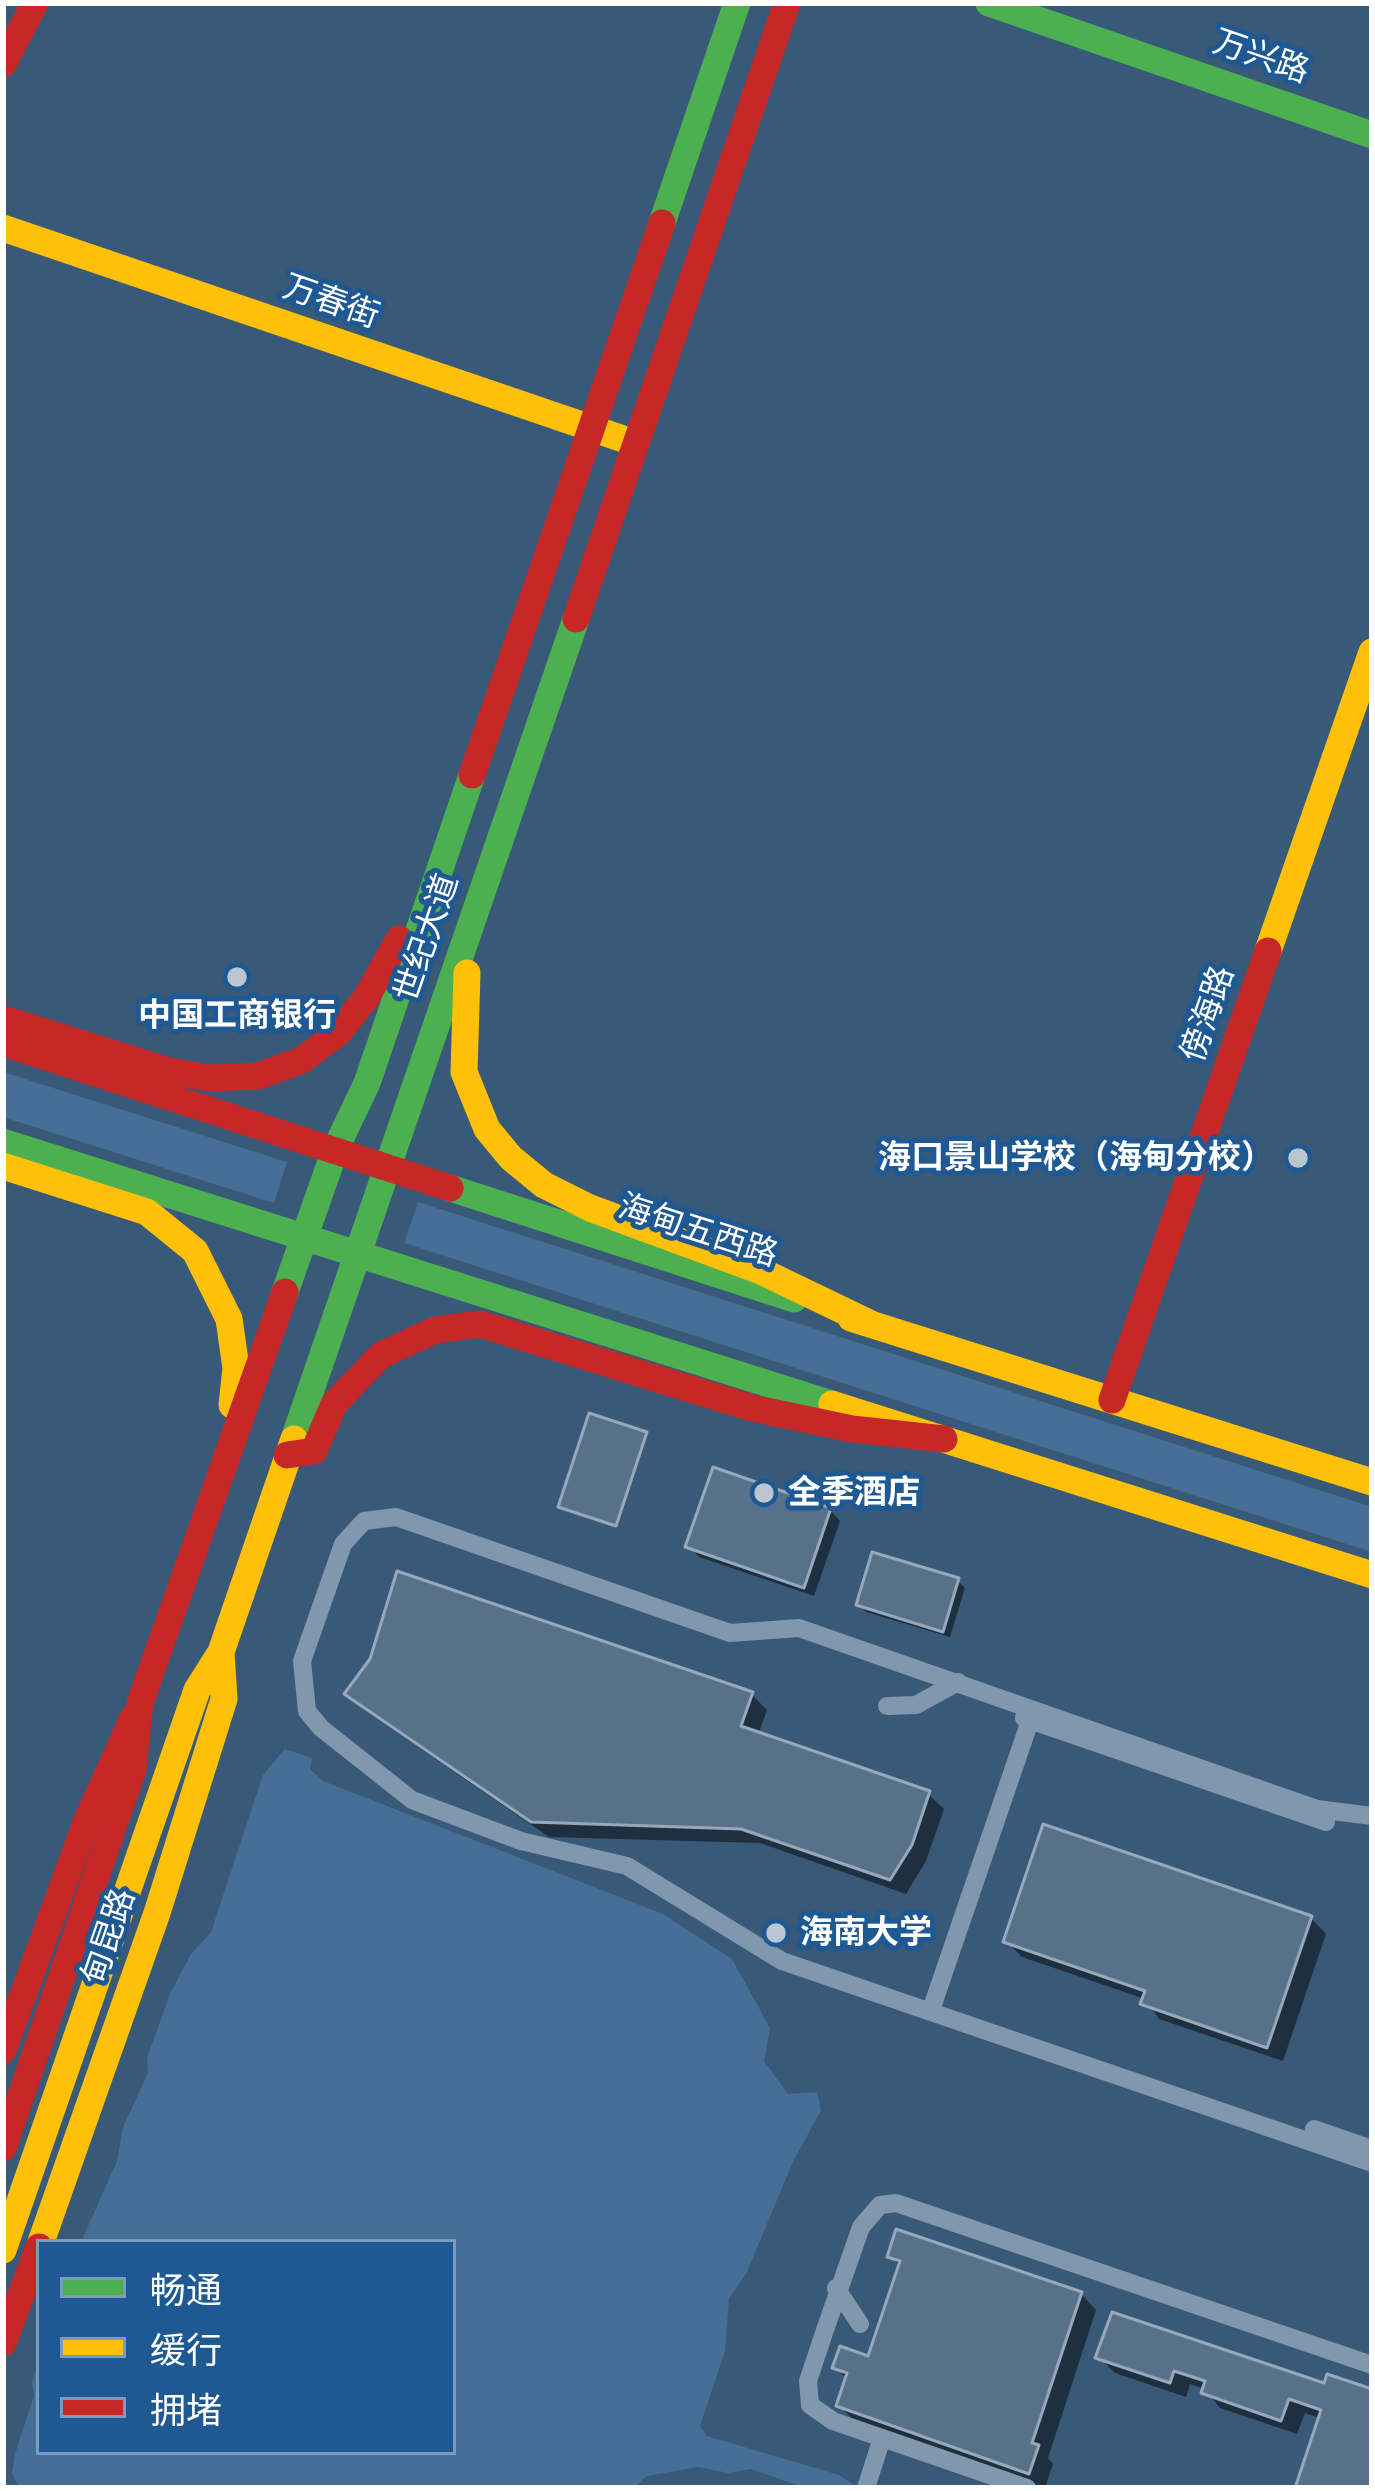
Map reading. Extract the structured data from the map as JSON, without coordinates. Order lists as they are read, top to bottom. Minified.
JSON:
{"streets":{"main road":["万兴路","万春街","世纪大道","傍海路","海甸五西路","甸昆路"]},"crossings":[["万春街","世纪大道"],["世纪大道","海甸五西路"],["世纪大道","甸昆路"],["傍海路","海甸五西路"]],"places":["中国工商银行","海口景山学校（海甸分校）","全季酒店","海南大学"],"legend":["畅通","缓行","拥堵"]}
